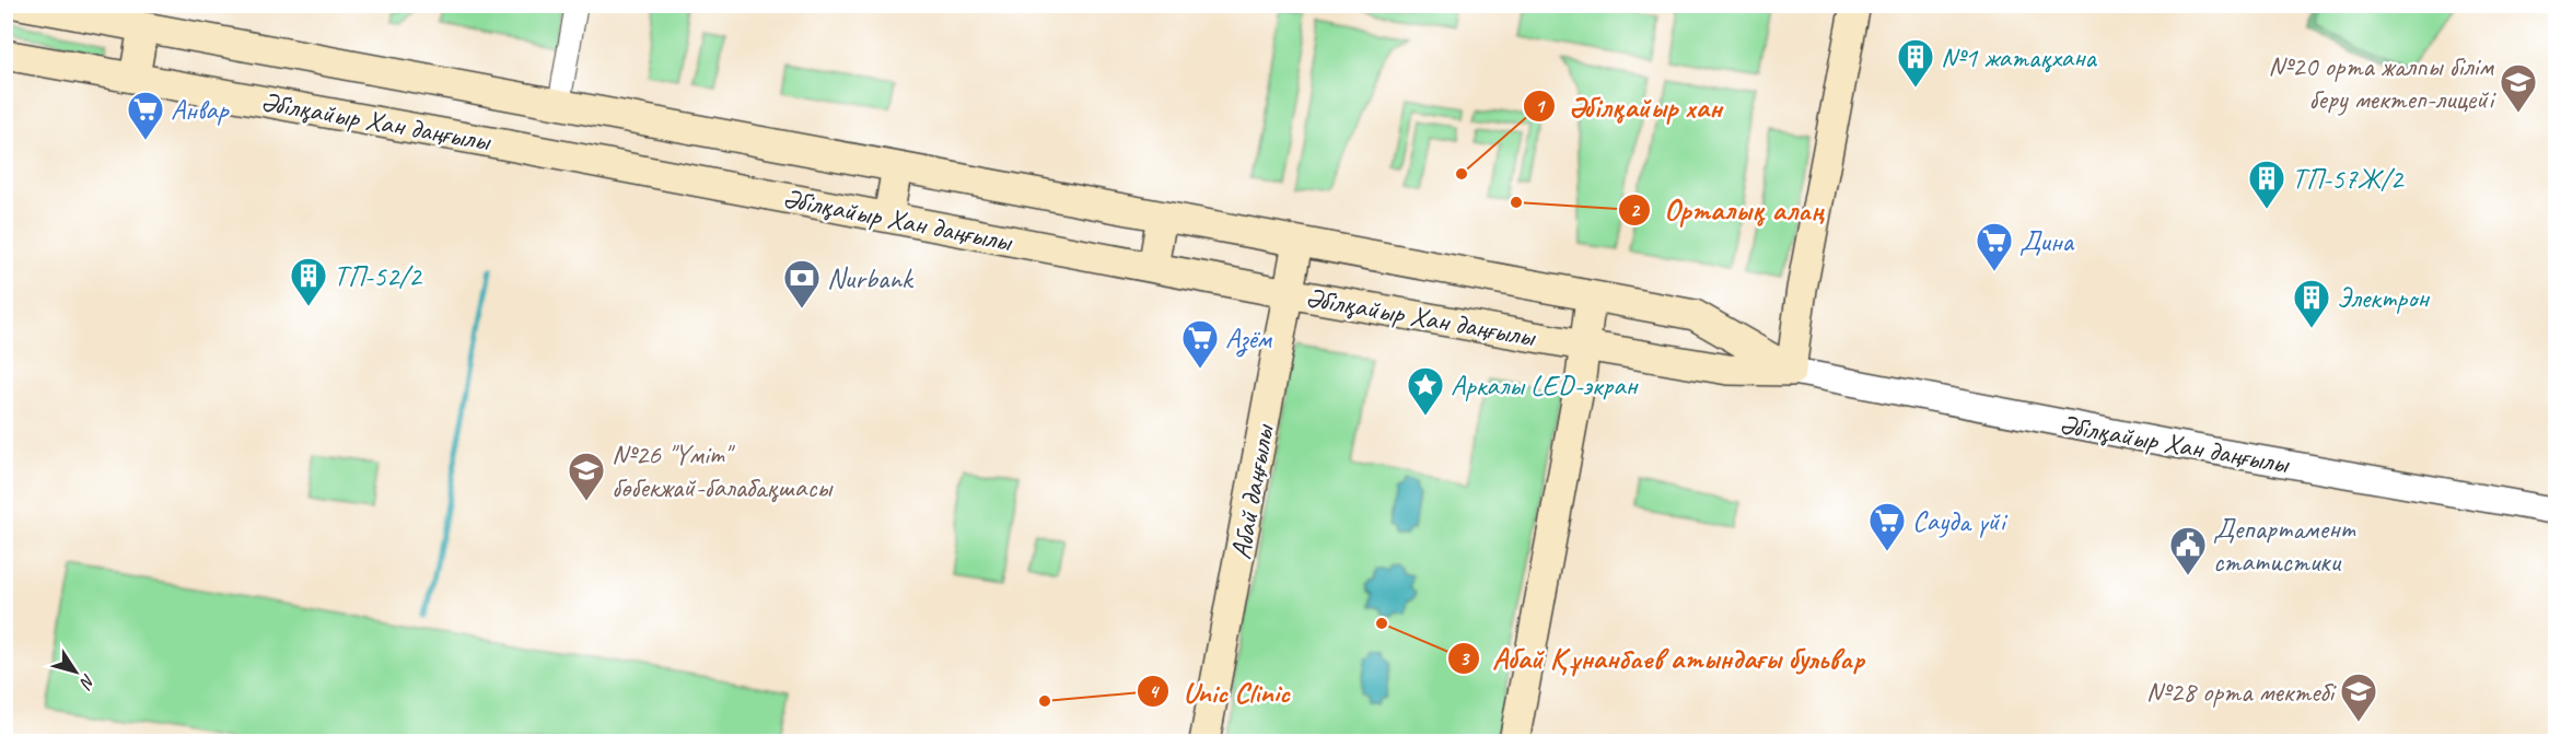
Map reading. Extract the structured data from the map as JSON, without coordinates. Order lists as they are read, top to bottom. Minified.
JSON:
{"streets":{"main road":["Әбілқайыр Хан даңғылы","Абай даңғылы"]},"crossings":[["Әбілқайыр Хан даңғылы","Абай даңғылы"]],"places":{"building":["№1 жатақхана","ТП-57Ж/2","ТП-52/2","Электрон"],"school or university":["№20 орта жалпы білім беру мектеп-лицейі","№26 \"Үміт\" бөбекжай-балабақшасы","№28 орта мектебі"],"supermarket":["Анвар","Дина","Азём","Сауда үйі"],"other":["Әбілқайыр хан","Орталық алаң","Абай Құнанбаев атындағы бульвар","Unic Clinic"],"bank":["Nurbank"],"place":["Аркалы LED-экран"],"public building":["Департамент статистики"]},"north":"bottom right"}
